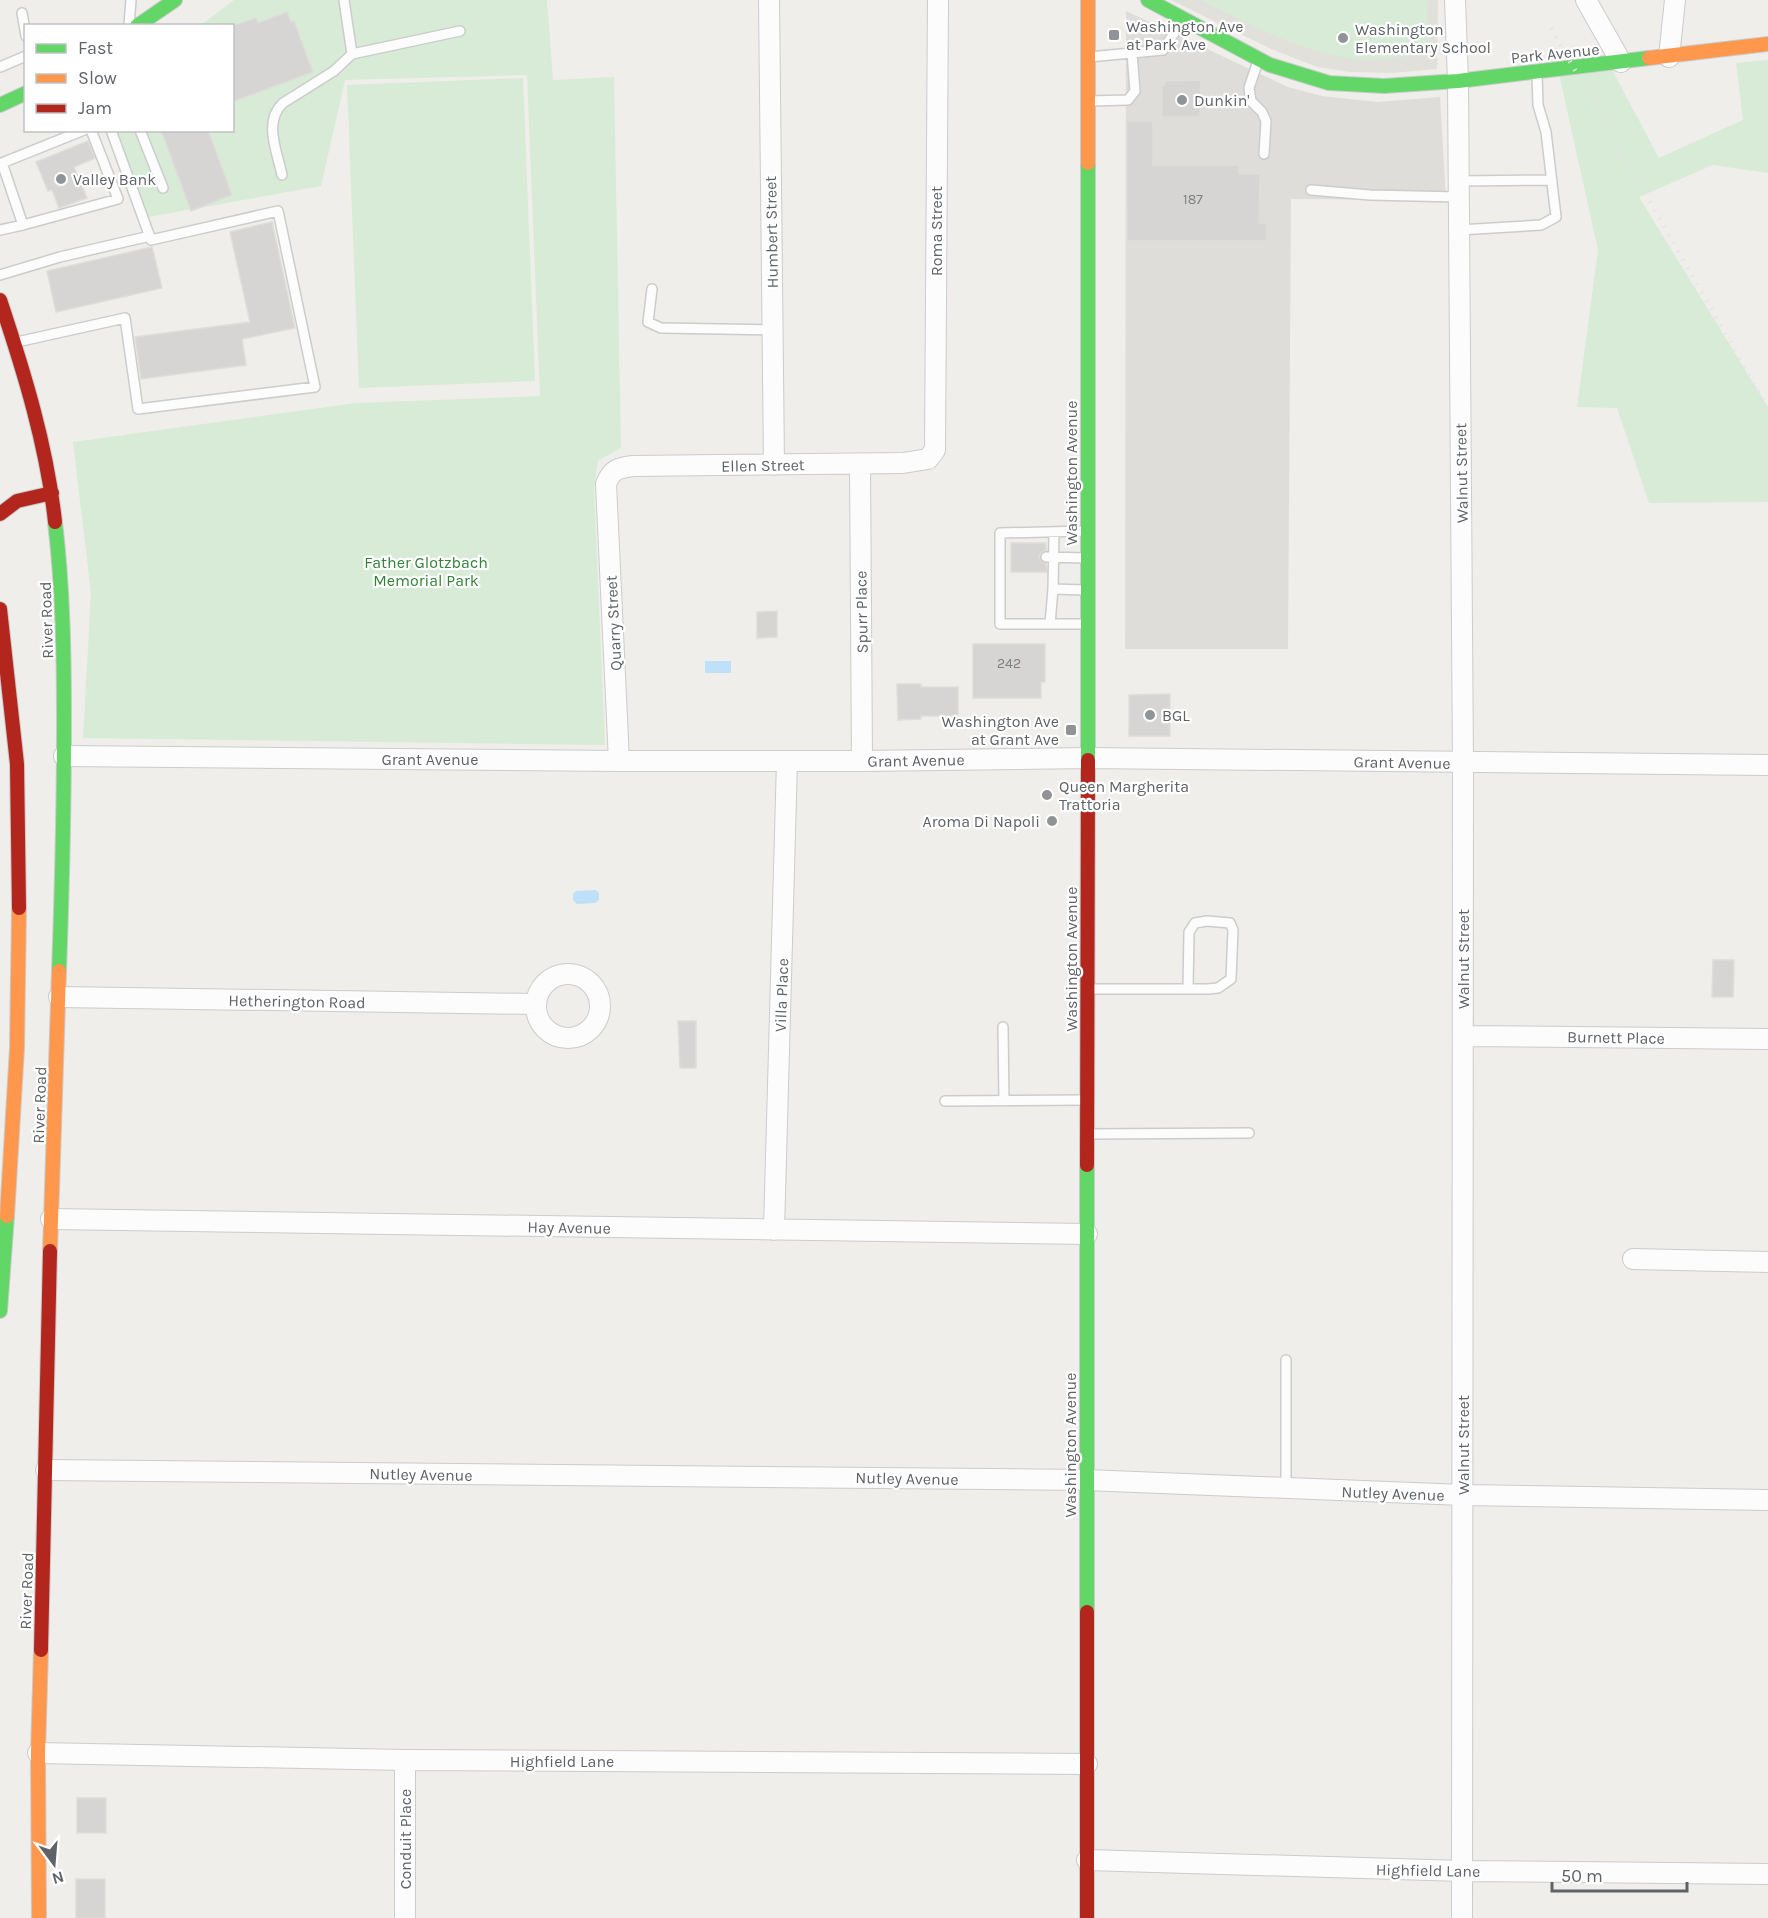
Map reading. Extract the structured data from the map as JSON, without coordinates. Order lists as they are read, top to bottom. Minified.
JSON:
{"streets":{"main road":["Park Avenue","Washington Avenue","River Road"],"street":["Roma Street","Humbert Street","Ellen Street","Walnut Street","Spurr Place","Quarry Street","Grant Avenue","Villa Place","Hetherington Road","Burnett Place","Hay Avenue","Nutley Avenue","Highfield Lane","Conduit Place"]},"crossings":[["Park Avenue","Walnut Street"],["Roma Street","Ellen Street"],["Humbert Street","Ellen Street"],["Ellen Street","Spurr Place"],["Ellen Street","Quarry Street"],["Washington Avenue","Grant Avenue"],["Washington Avenue","Hay Avenue"],["Washington Avenue","Nutley Avenue"],["Washington Avenue","Highfield Lane"],["Walnut Street","Grant Avenue"],["Walnut Street","Burnett Place"],["Walnut Street","Nutley Avenue"],["Walnut Street","Highfield Lane"],["Spurr Place","Grant Avenue"],["River Road","Grant Avenue"],["River Road","Hetherington Road"],["River Road","Hay Avenue"],["River Road","Nutley Avenue"],["River Road","Highfield Lane"],["Quarry Street","Grant Avenue"],["Grant Avenue","Villa Place"],["Villa Place","Hay Avenue"],["Highfield Lane","Conduit Place"]],"parks":["Father Glotzbach Memorial Park"],"places":{"transit":["Washington Ave at Park Ave","Washington Ave at Grant Ave"],"other":["Washington Elementary School","Dunkin'","Valley Bank","BGL","Queen Margherita Trattoria","Aroma Di Napoli"]},"house_numbers":["187","242"],"legend":["Fast","Slow","Jam"],"scale_bar":"50 m","north":"bottom"}
